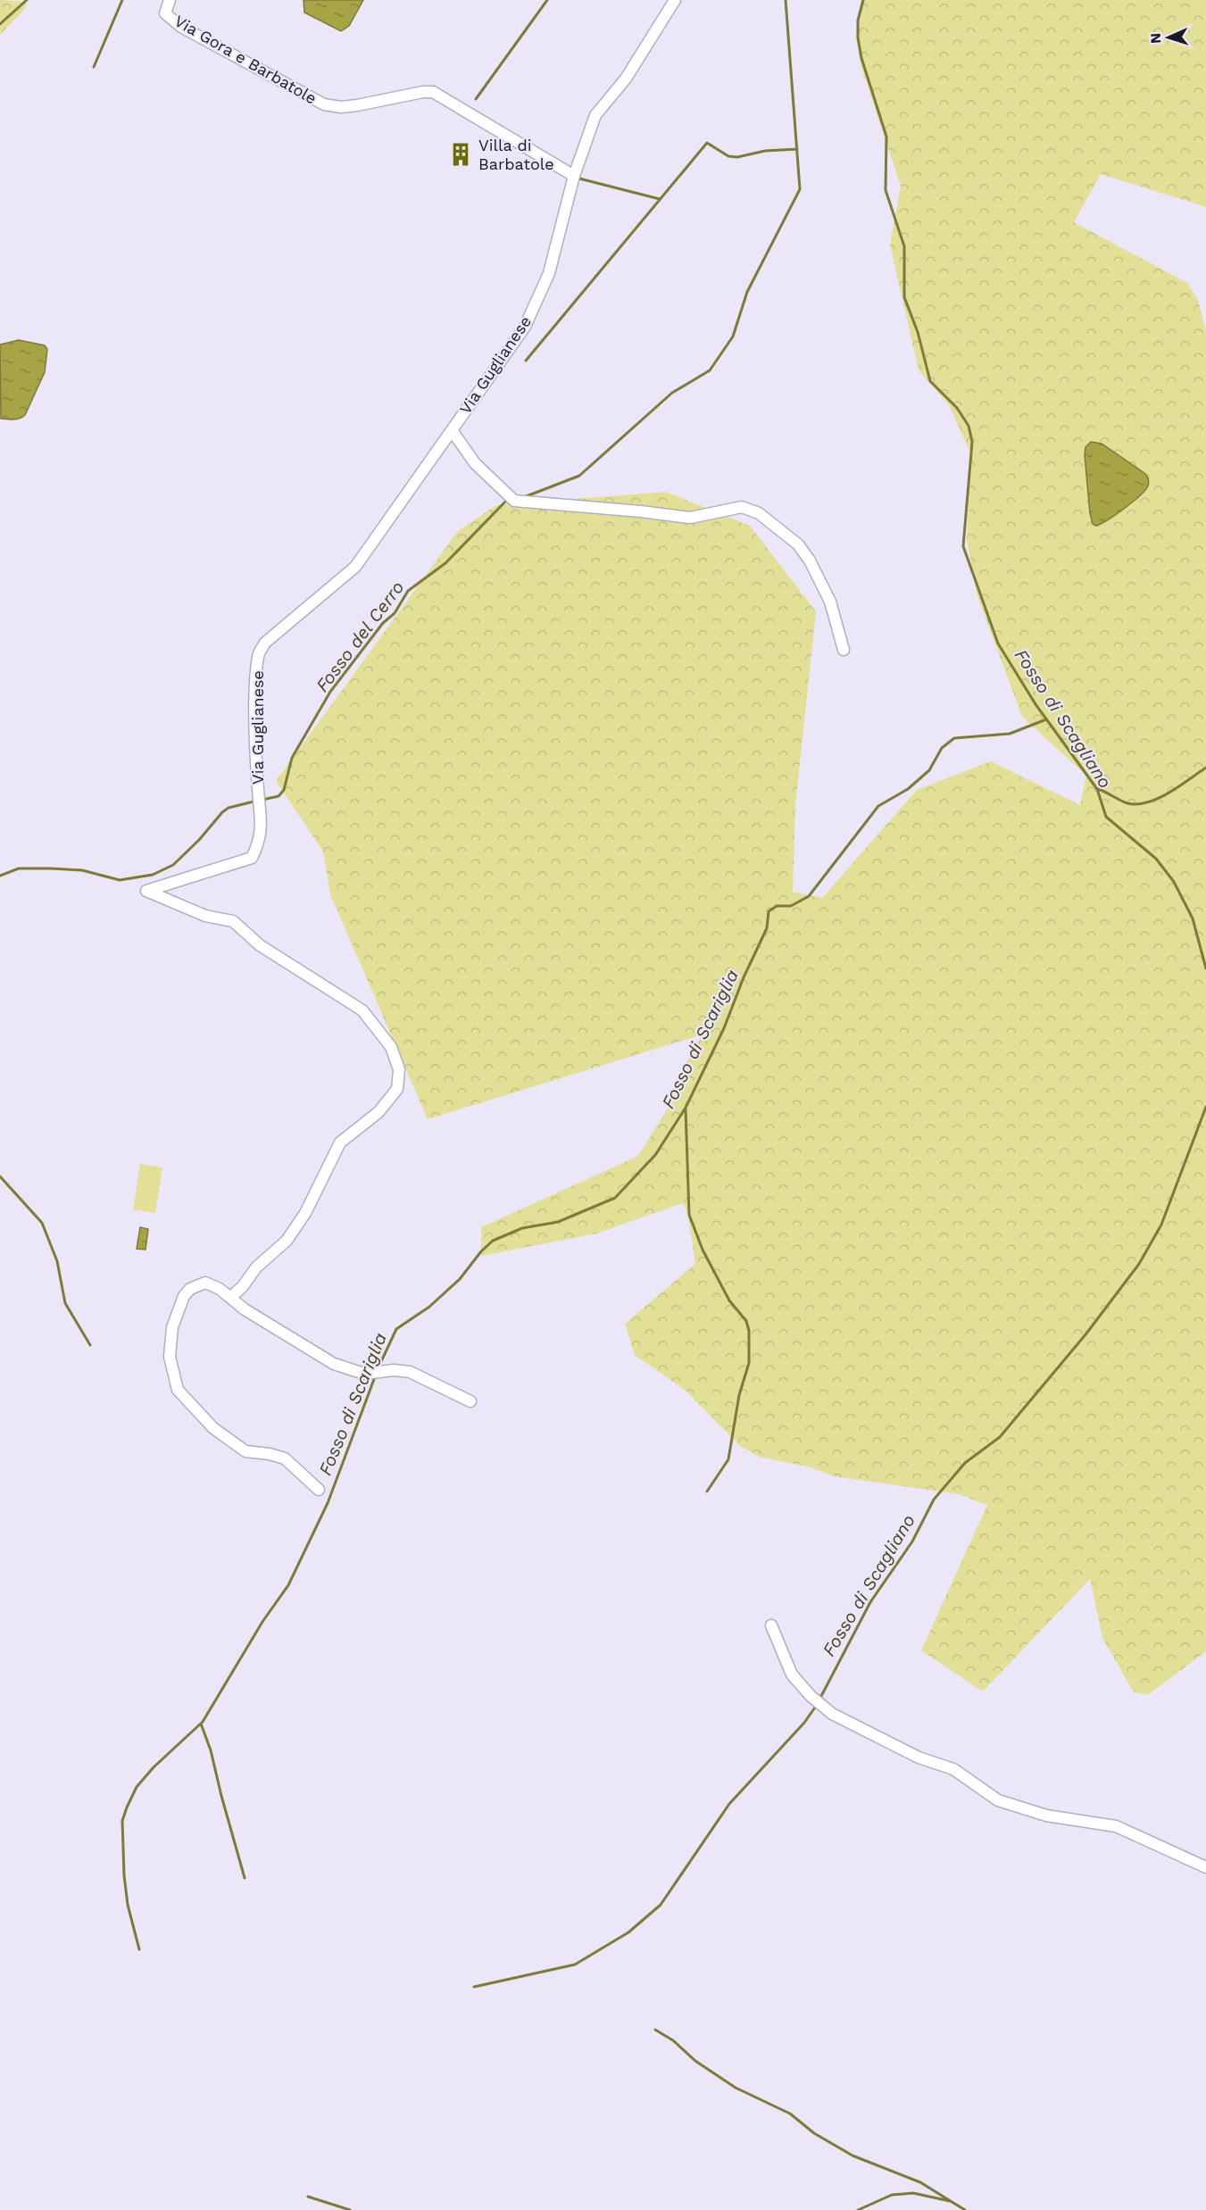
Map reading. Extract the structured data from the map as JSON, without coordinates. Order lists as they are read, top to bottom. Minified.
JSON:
{"streets":{"street":["Via Gora e Barbatole","Via Guglianese"]},"crossings":[["Via Gora e Barbatole","Via Guglianese"]],"water":["Fosso del Cerro","Fosso di Scagliano","Fosso di Scariglia"],"places":{"building":["Villa di Barbatole"]},"north":"left"}
